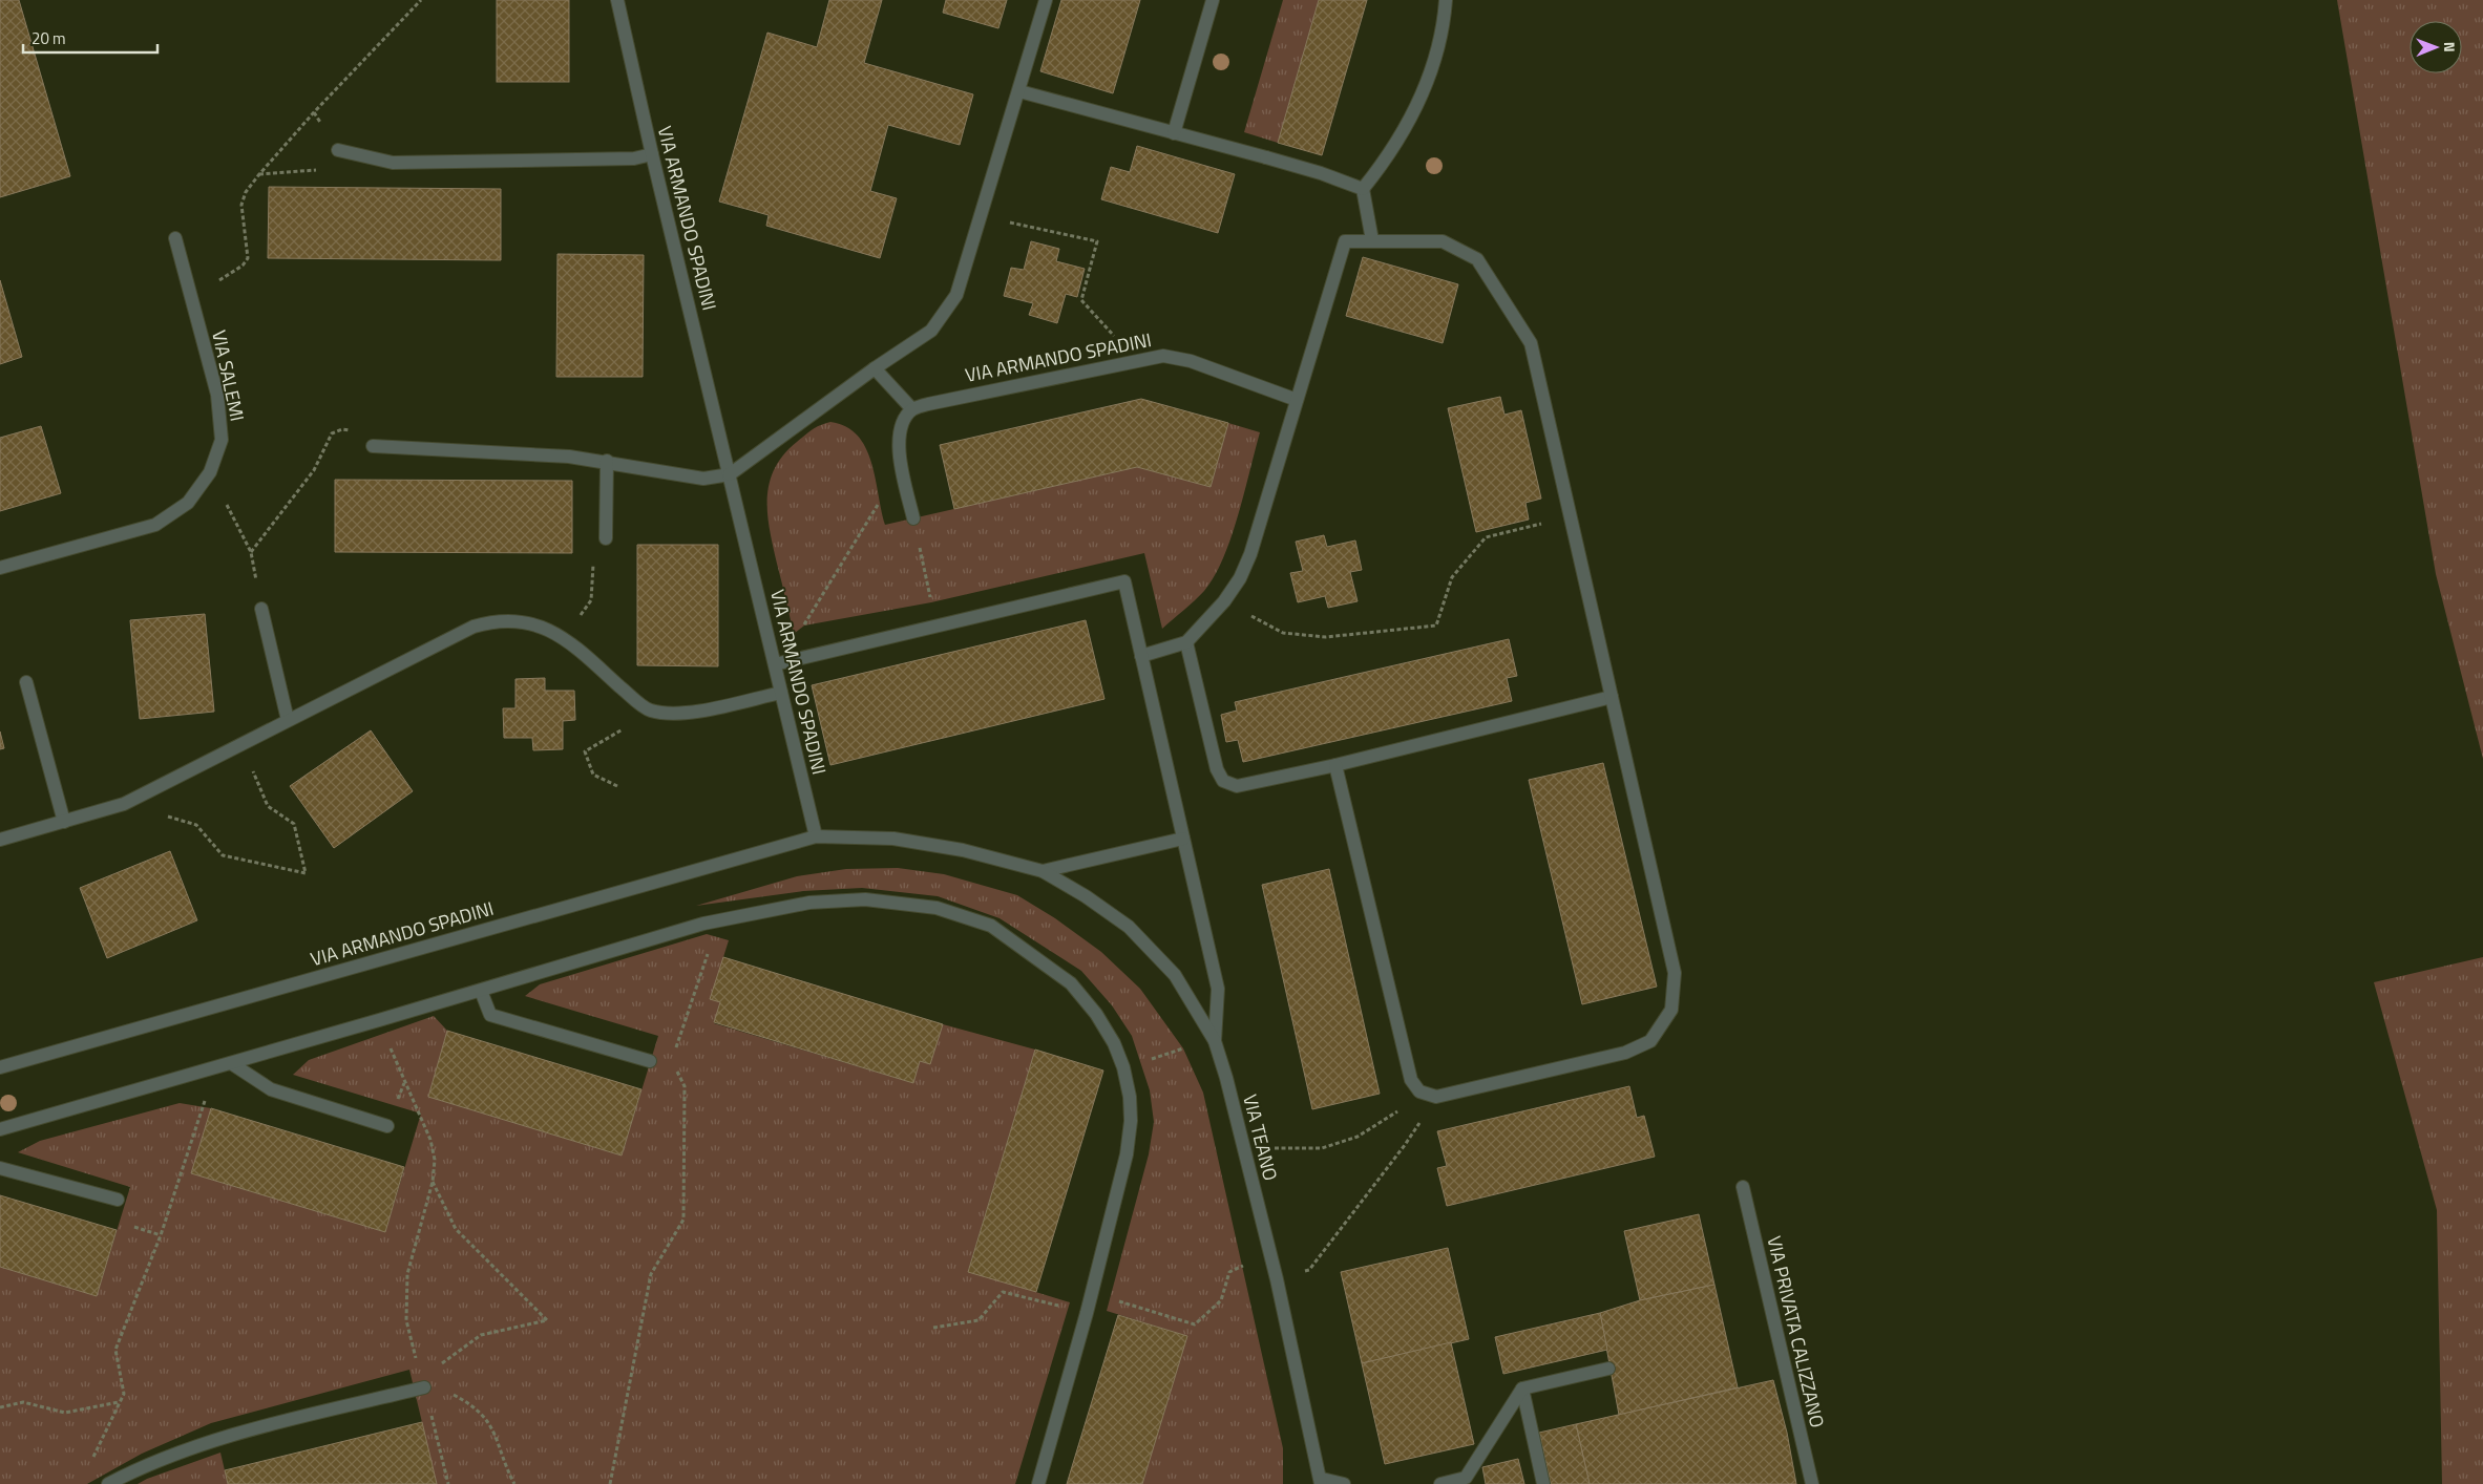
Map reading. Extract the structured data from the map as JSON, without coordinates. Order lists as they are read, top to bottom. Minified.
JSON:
{"streets":{"street":["VIA ARMANDO SPADINI","VIA SALEMI","VIA TEANO","VIA PRIVATA CALIZZANO"]},"crossings":[["VIA ARMANDO SPADINI","VIA TEANO"]],"scale_bar":"20 m","north":"right"}
